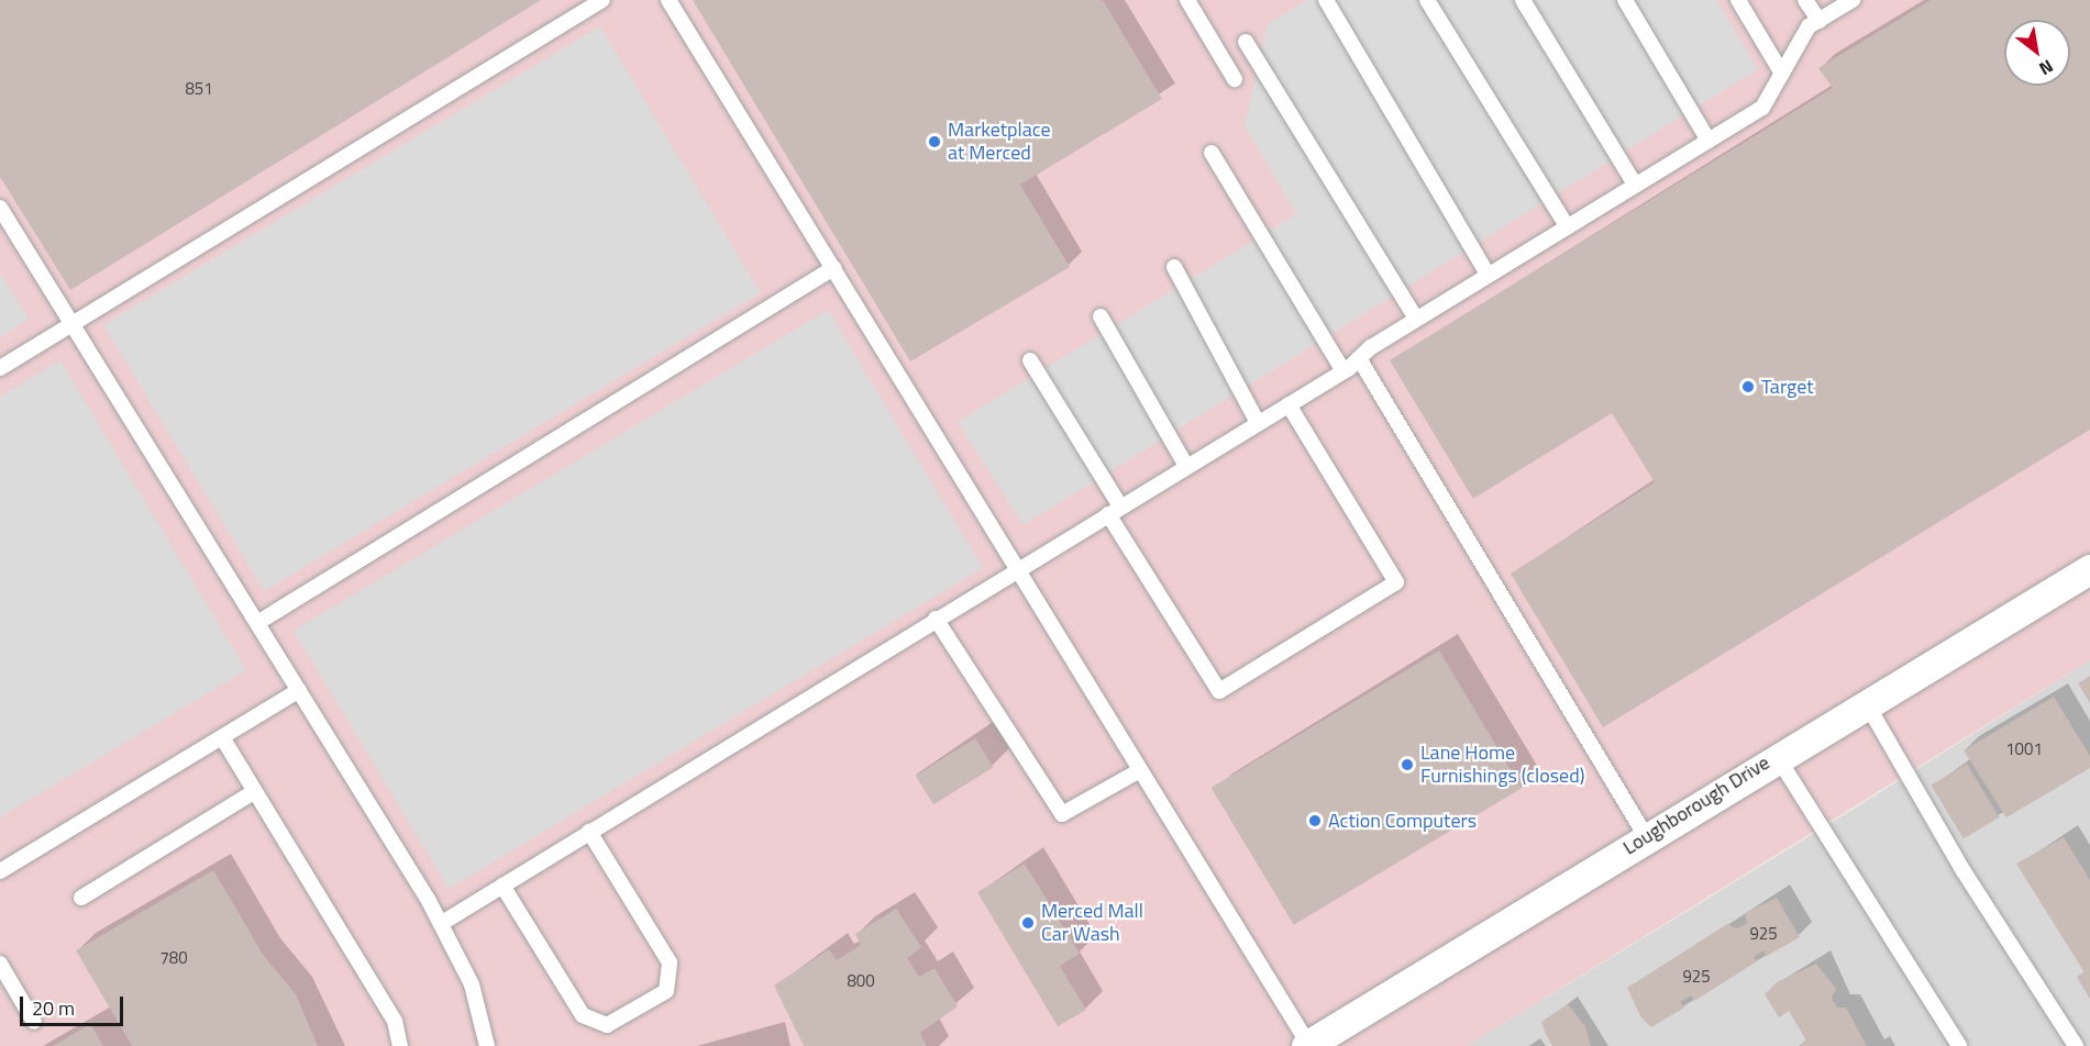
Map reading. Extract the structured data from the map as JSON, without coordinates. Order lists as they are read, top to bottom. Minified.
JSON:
{"streets":{"street":["Loughborough Drive"]},"places":["Marketplace at Merced","Target","Lane Home Furnishings (closed)","Action Computers","Merced Mall Car Wash"],"house_numbers":["851","1001","925","780","925","800"],"scale_bar":"20 m","north":"bottom right"}
